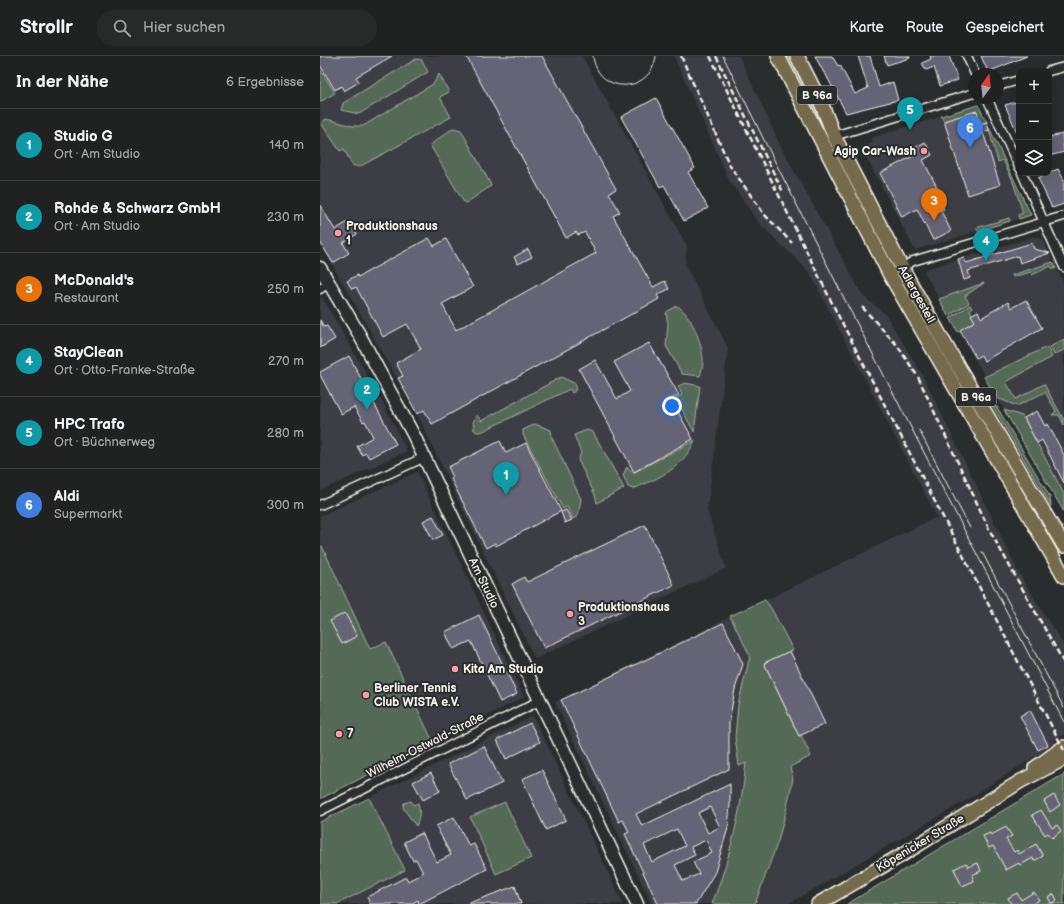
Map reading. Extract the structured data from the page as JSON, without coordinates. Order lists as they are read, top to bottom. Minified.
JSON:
{"streets":{"main road":["B 96a","Adlergestell","Köpenicker Straße"],"street":["Am Studio","Wilhelm-Ostwald-Straße"]},"crossings":[["Am Studio","Wilhelm-Ostwald-Straße"]],"places":["Agip Car-Wash","Produktionshaus 1","Produktionshaus 3","Kita Am Studio","Berliner Tennis Club WISTA e.V.","7"],"north":"top","page":{"header":"Strollr","search":"Hier suchen","nav":["Karte","Route","Gespeichert"],"heading":["In der Nähe","6 Ergebnisse"],"map_buttons":["+","−"],"pins":["5","6","3","4","2","1"],"list":[{"mark":"1","name":"Studio G","note":"Ort · Am Studio","value":"140 m"},{"mark":"2","name":"Rohde & Schwarz GmbH","note":"Ort · Am Studio","value":"230 m"},{"mark":"3","name":"McDonald's","note":"Restaurant","value":"250 m"},{"mark":"4","name":"StayClean","note":"Ort · Otto-Franke-Straße","value":"270 m"},{"mark":"5","name":"HPC Trafo","note":"Ort · Büchnerweg","value":"280 m"},{"mark":"6","name":"Aldi","note":"Supermarkt","value":"300 m"}]}}
